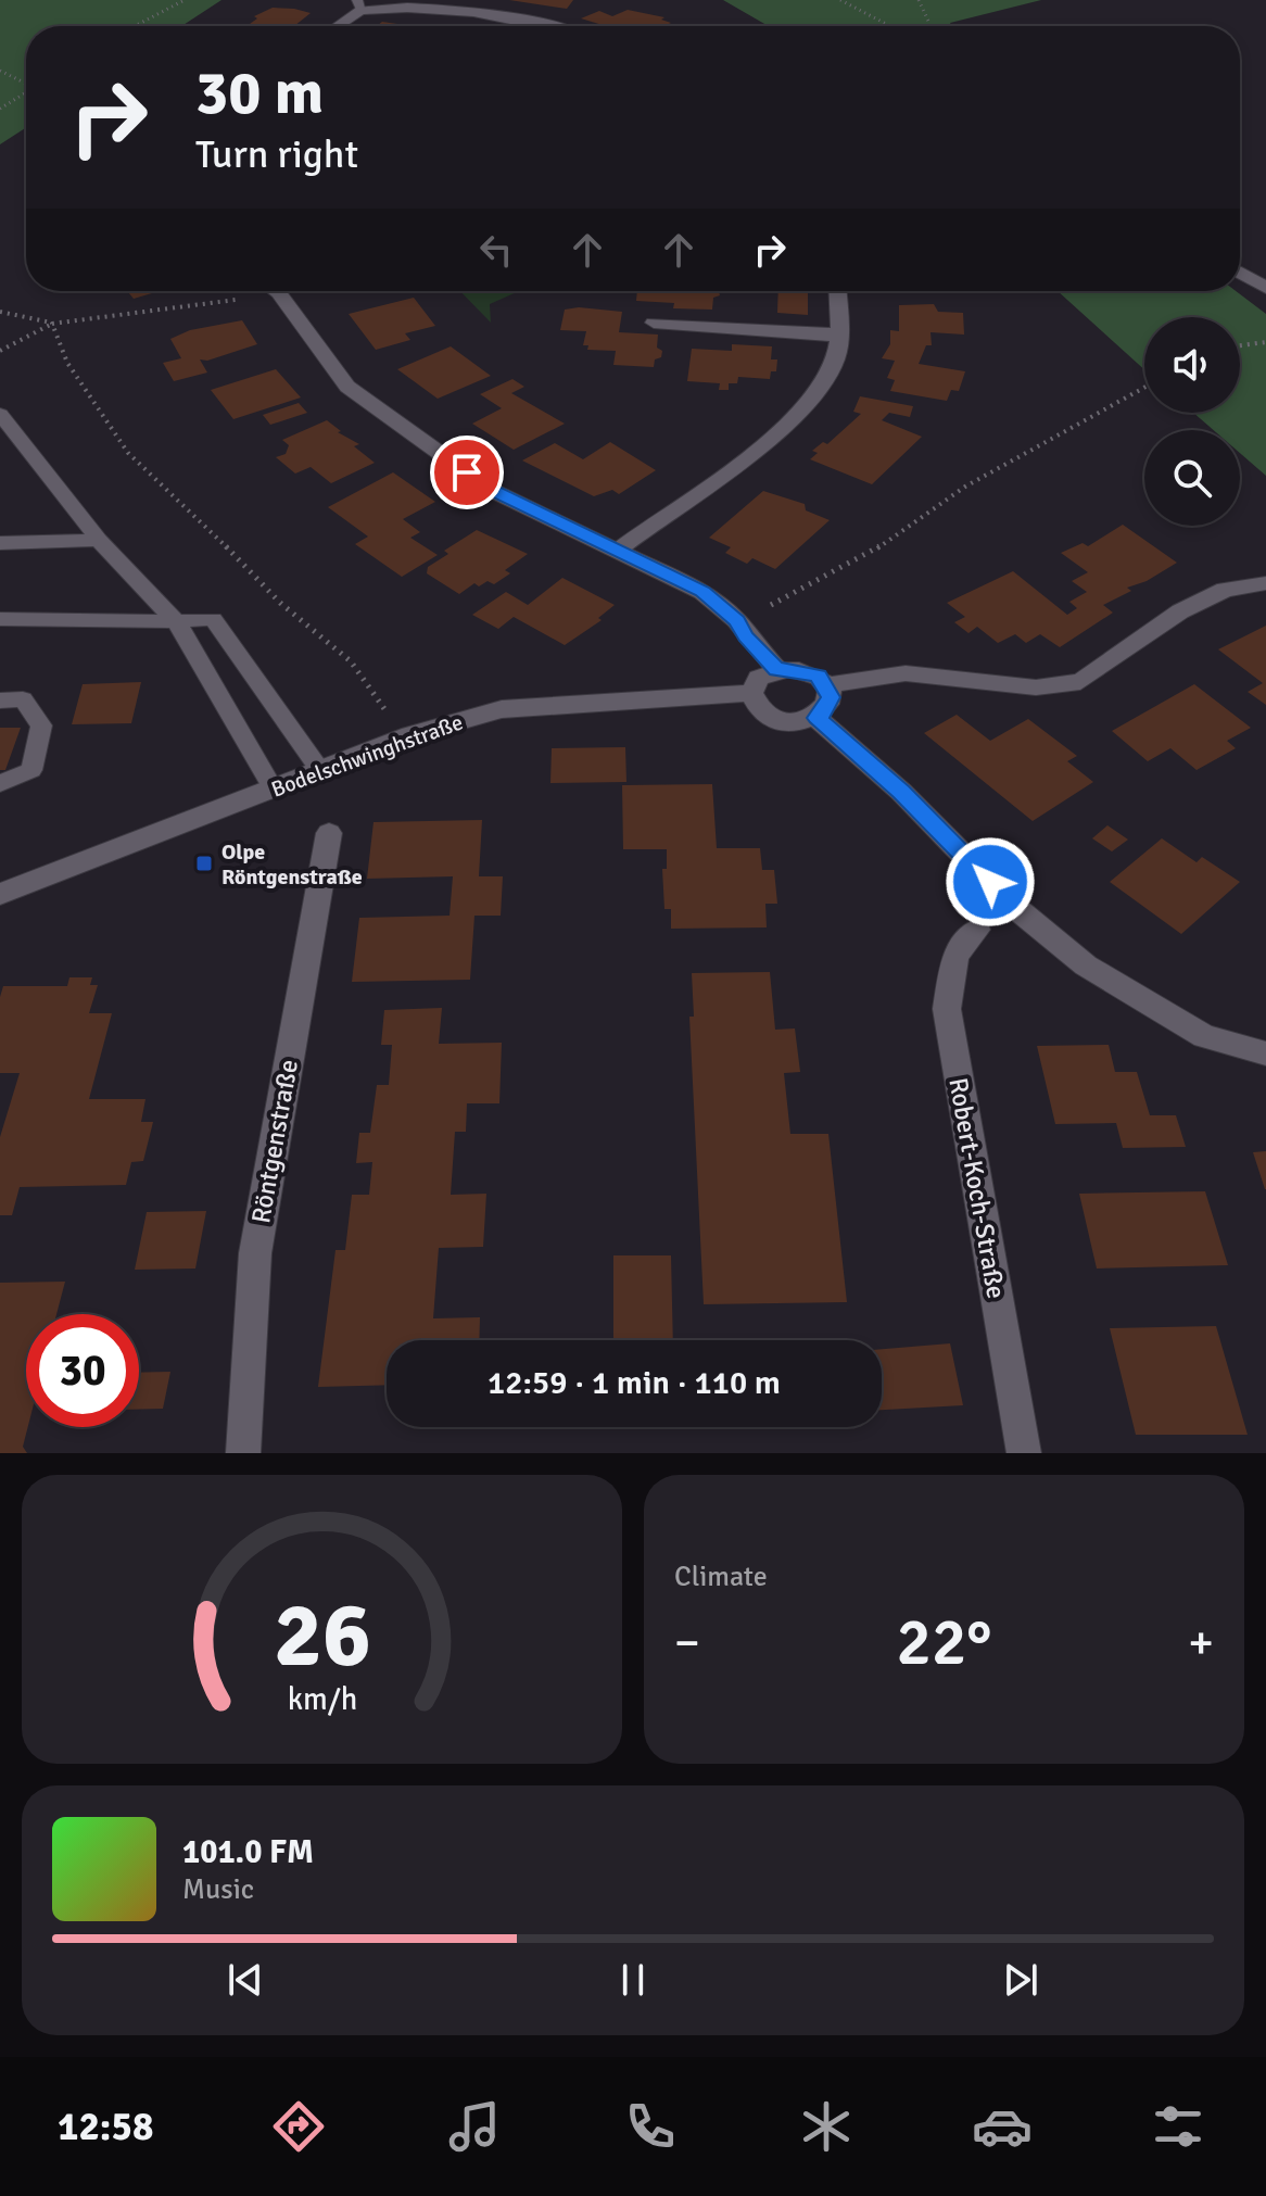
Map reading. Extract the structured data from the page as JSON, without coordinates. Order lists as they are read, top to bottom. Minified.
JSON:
{"streets":{"street":["Bodelschwinghstraße","Röntgenstraße","Robert-Koch-Straße"]},"places":{"transit":["Olpe Röntgenstraße"]},"page":{"turn":["30 m","Turn right"],"limit":"30","trip":"12:59 · 1 min · 110 m","tile":"Climate","heat":["−","22°","+"],"song":["101.0 FM","Music"],"tabs":"12:58","gauge":["26","km/h"]}}
